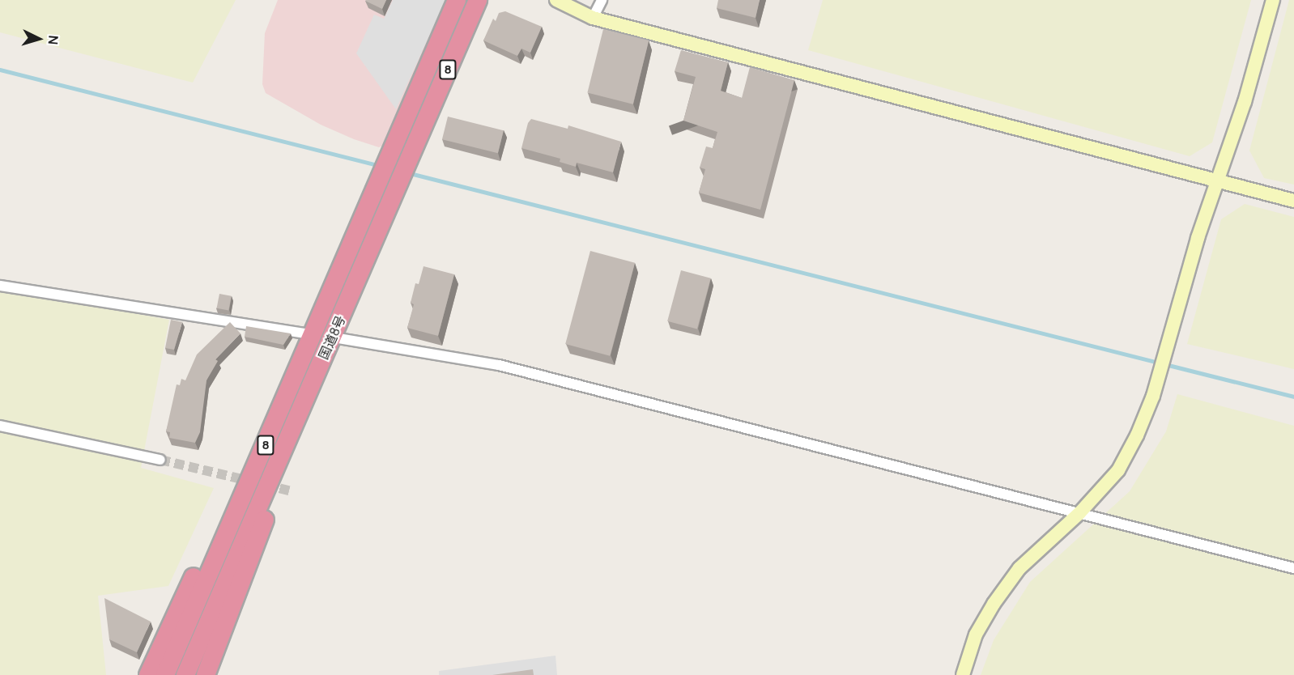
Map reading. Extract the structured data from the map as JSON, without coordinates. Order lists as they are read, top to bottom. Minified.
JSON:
{"streets":{"highway":["8","国道8号"]},"crossings":[["8","国道8号"]],"north":"right"}
